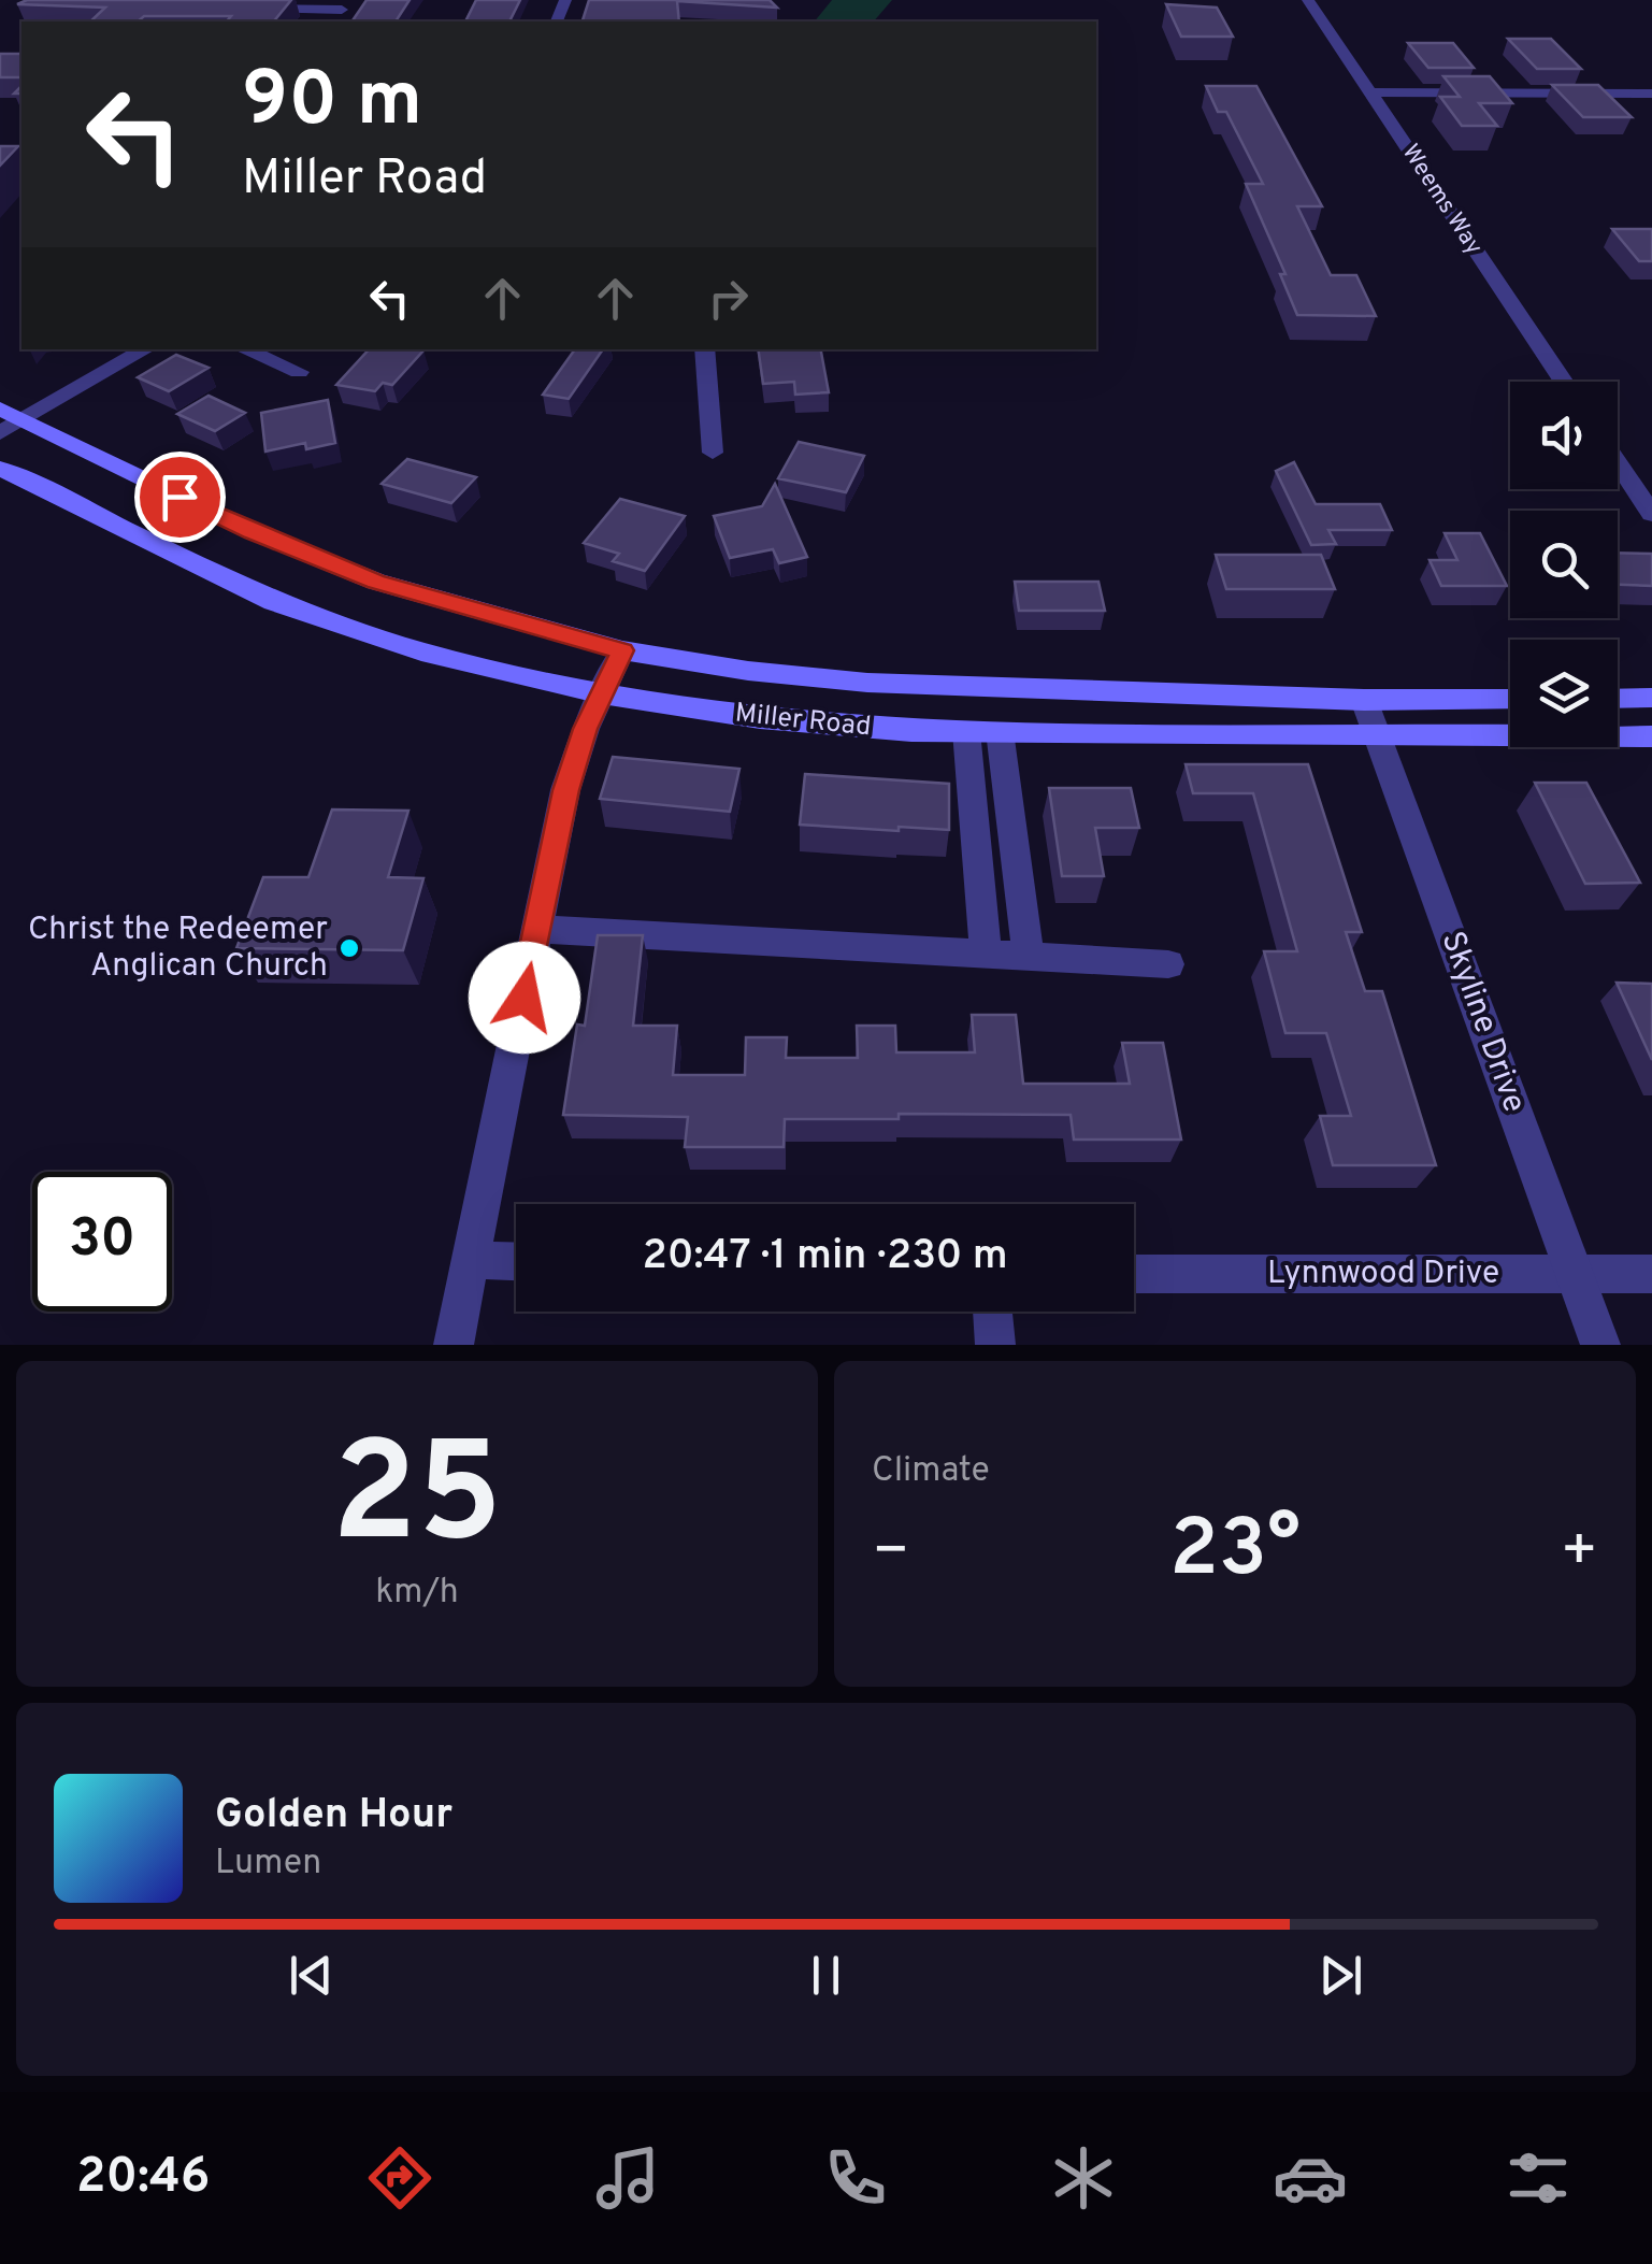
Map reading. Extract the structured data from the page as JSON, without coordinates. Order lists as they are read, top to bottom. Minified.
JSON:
{"streets":{"main road":["Miller Road"],"street":["Weems Way","Skyline Drive","Lynnwood Drive"]},"crossings":[["Miller Road","Skyline Drive"],["Skyline Drive","Lynnwood Drive"]],"places":["Christ the Redeemer Anglican Church"],"page":{"turn":["90 m","Miller Road"],"limit":"30","trip":"20:47 · 1 min · 230 m","tile":[["25","km/h"],"Climate"],"heat":["−","23°","+"],"song":["Golden Hour","Lumen"],"tabs":"20:46"}}
